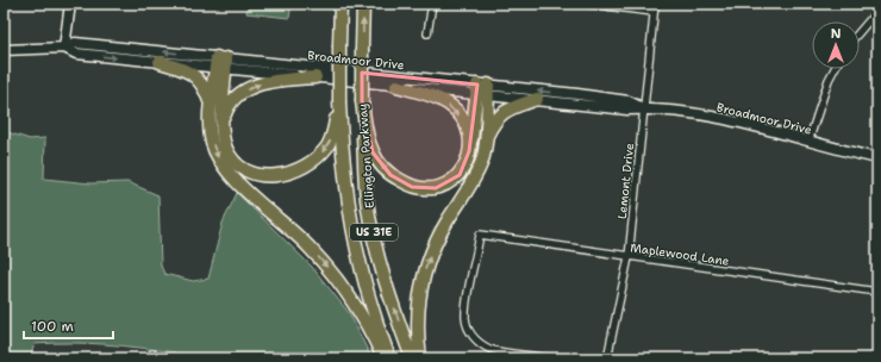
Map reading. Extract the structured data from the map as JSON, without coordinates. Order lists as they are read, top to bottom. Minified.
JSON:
{"streets":{"highway":["Ellington Parkway","US 31E"],"main road":["Broadmoor Drive"],"street":["Lemont Drive","Maplewood Lane"]},"crossings":[["Broadmoor Drive","Lemont Drive"],["Lemont Drive","Maplewood Lane"]],"scale_bar":"100 m","north":"top"}
